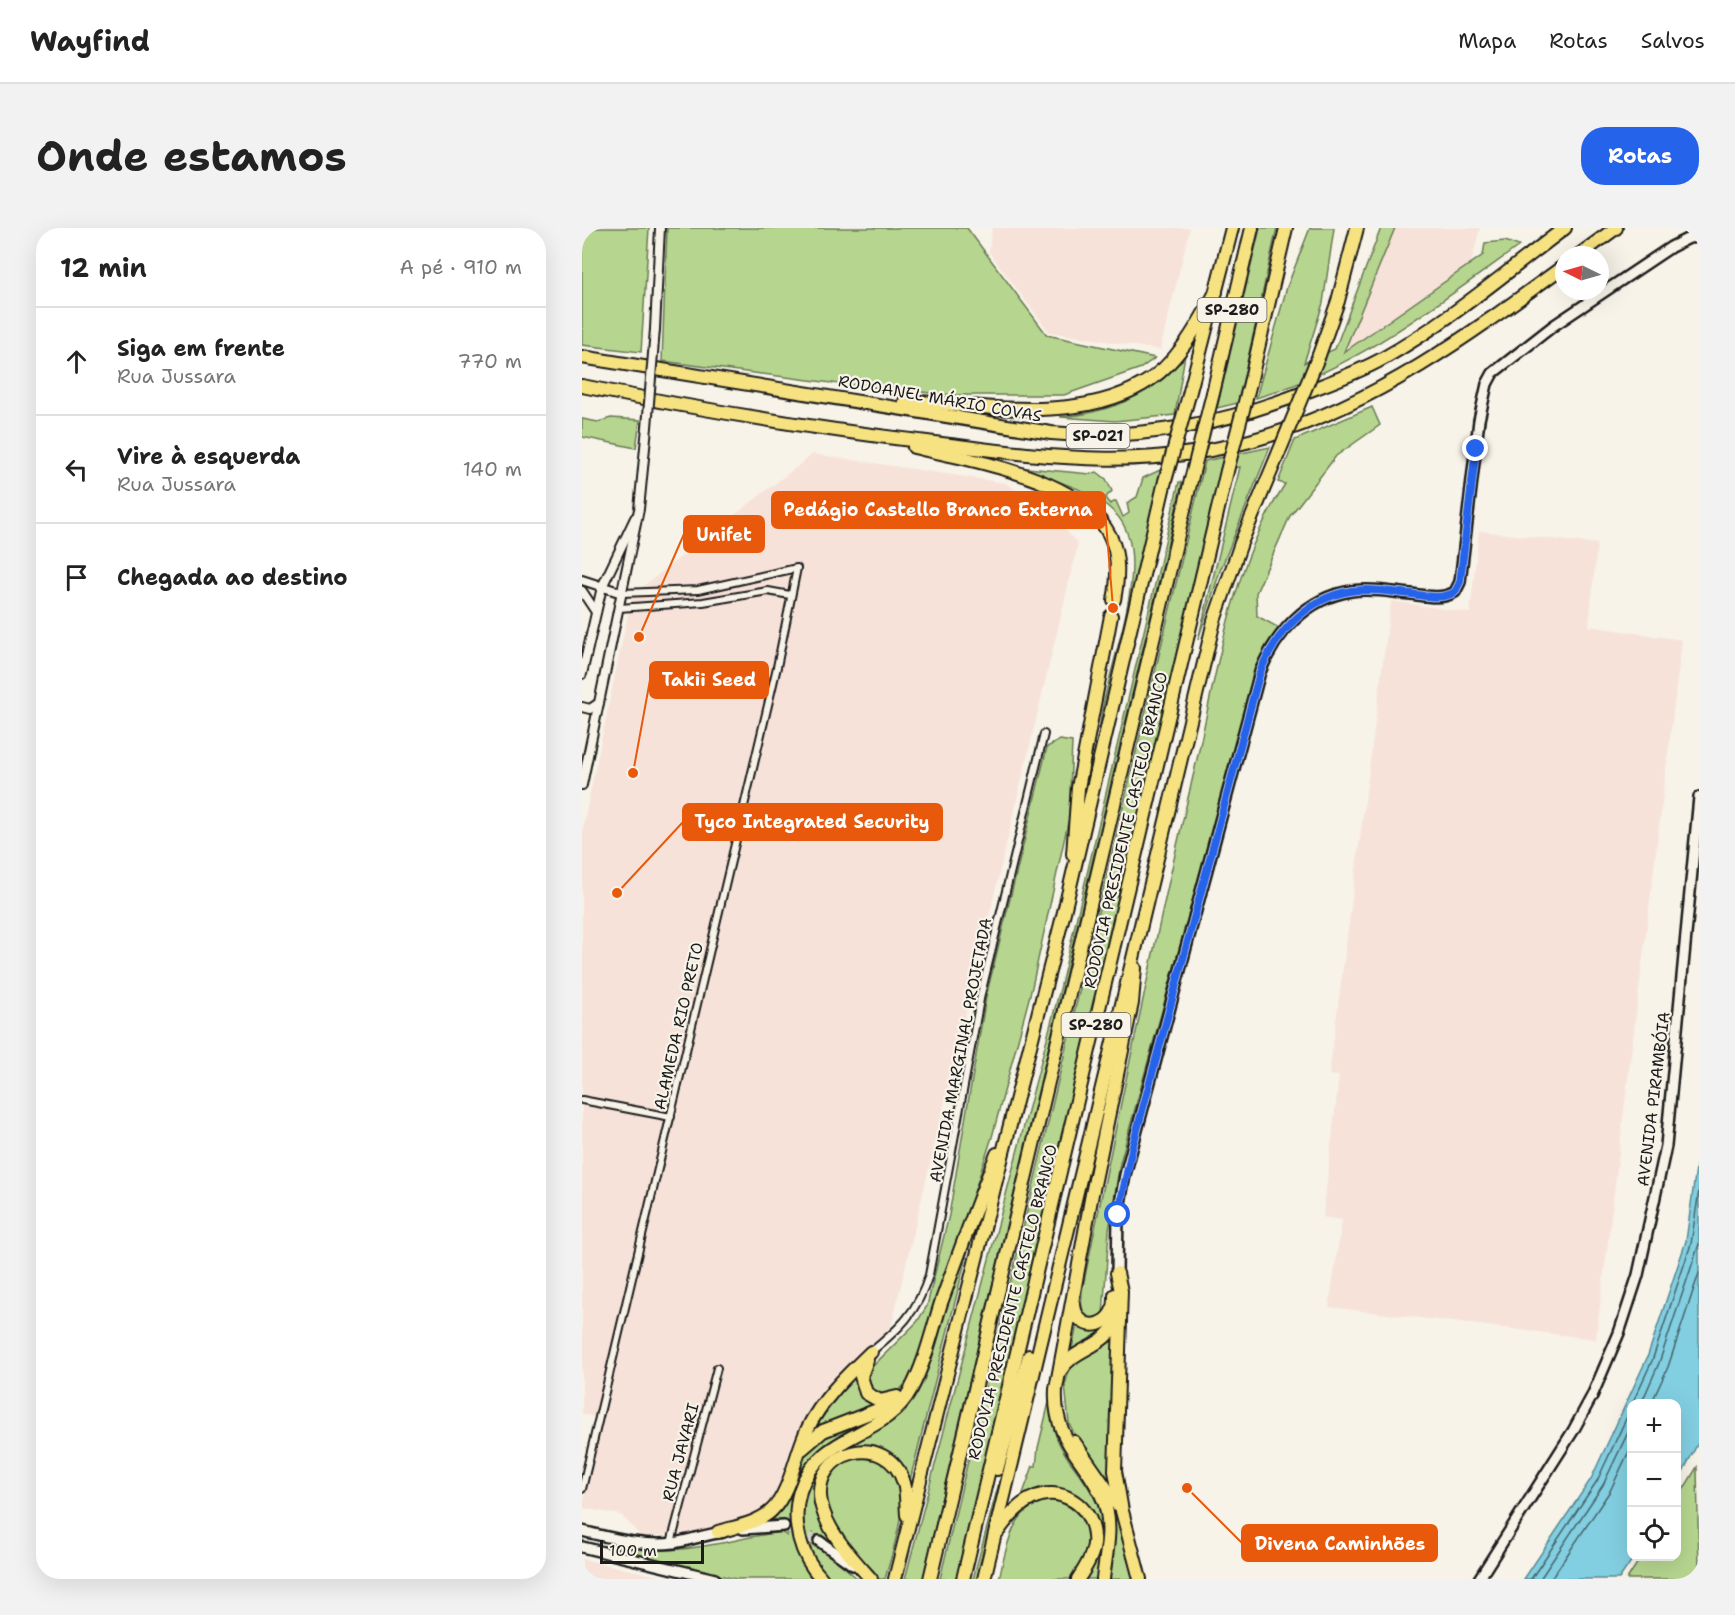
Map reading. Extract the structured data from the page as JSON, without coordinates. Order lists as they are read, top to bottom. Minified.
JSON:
{"streets":{"highway":["SP-280","RODOANEL MÁRIO COVAS","SP-021","RODOVIA PRESIDENTE CASTELO BRANCO"],"main road":["AVENIDA PIRAMBÓIA"],"street":["ALAMEDA RIO PRETO","AVENIDA MARGINAL PROJETADA","RUA JAVARI"]},"places":["Pedágio Castello Branco Externa","Unifet","Takii Seed","Tyco Integrated Security","Divena Caminhões"],"scale_bar":"100 m","north":"left","page":{"header":"Wayfind","nav":["Mapa","Rotas","Salvos"],"buttons":"Rotas","title":"Onde estamos","heading":["12 min","A pé · 910 m"],"list":[["Siga em frente","Rua Jussara","770 m"],["Vire à esquerda","Rua Jussara","140 m"],"Chegada ao destino"],"map_buttons":["+","−"],"scale":"100 m"}}
